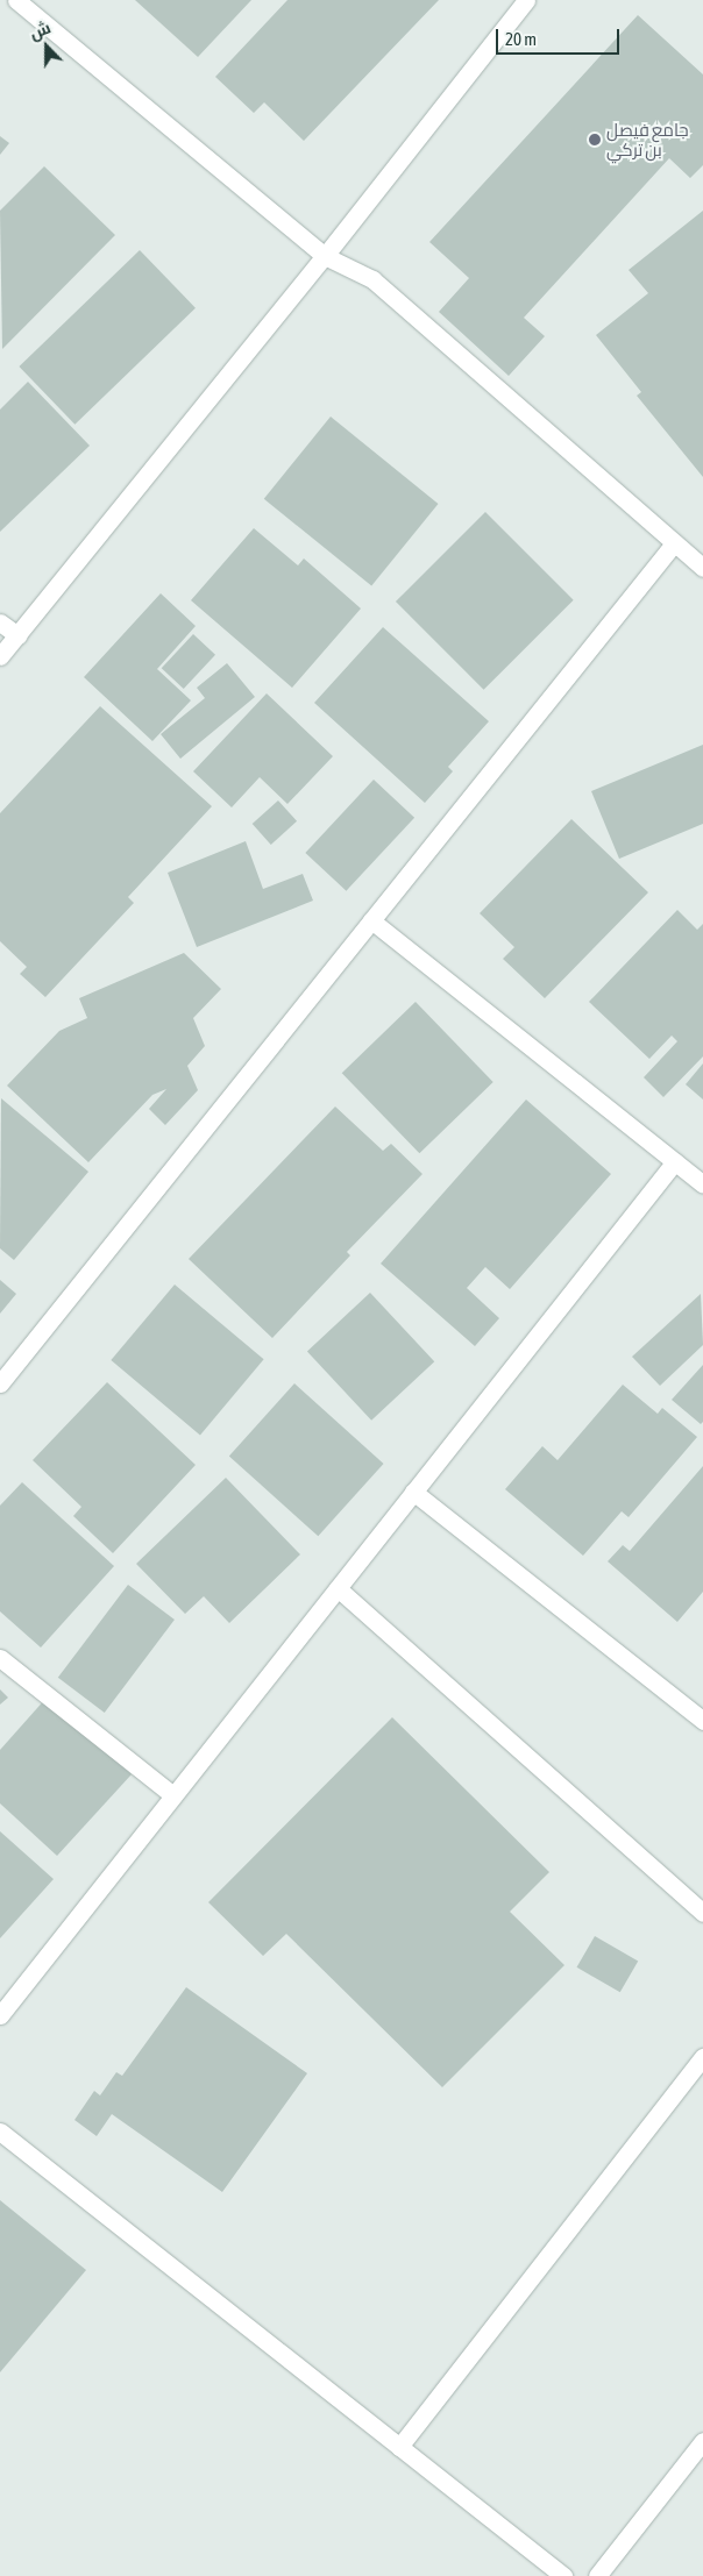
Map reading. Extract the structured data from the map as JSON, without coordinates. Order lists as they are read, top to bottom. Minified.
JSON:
{"places":["جامع فيصل بن تركي"],"scale_bar":"20 m","north":"top"}
